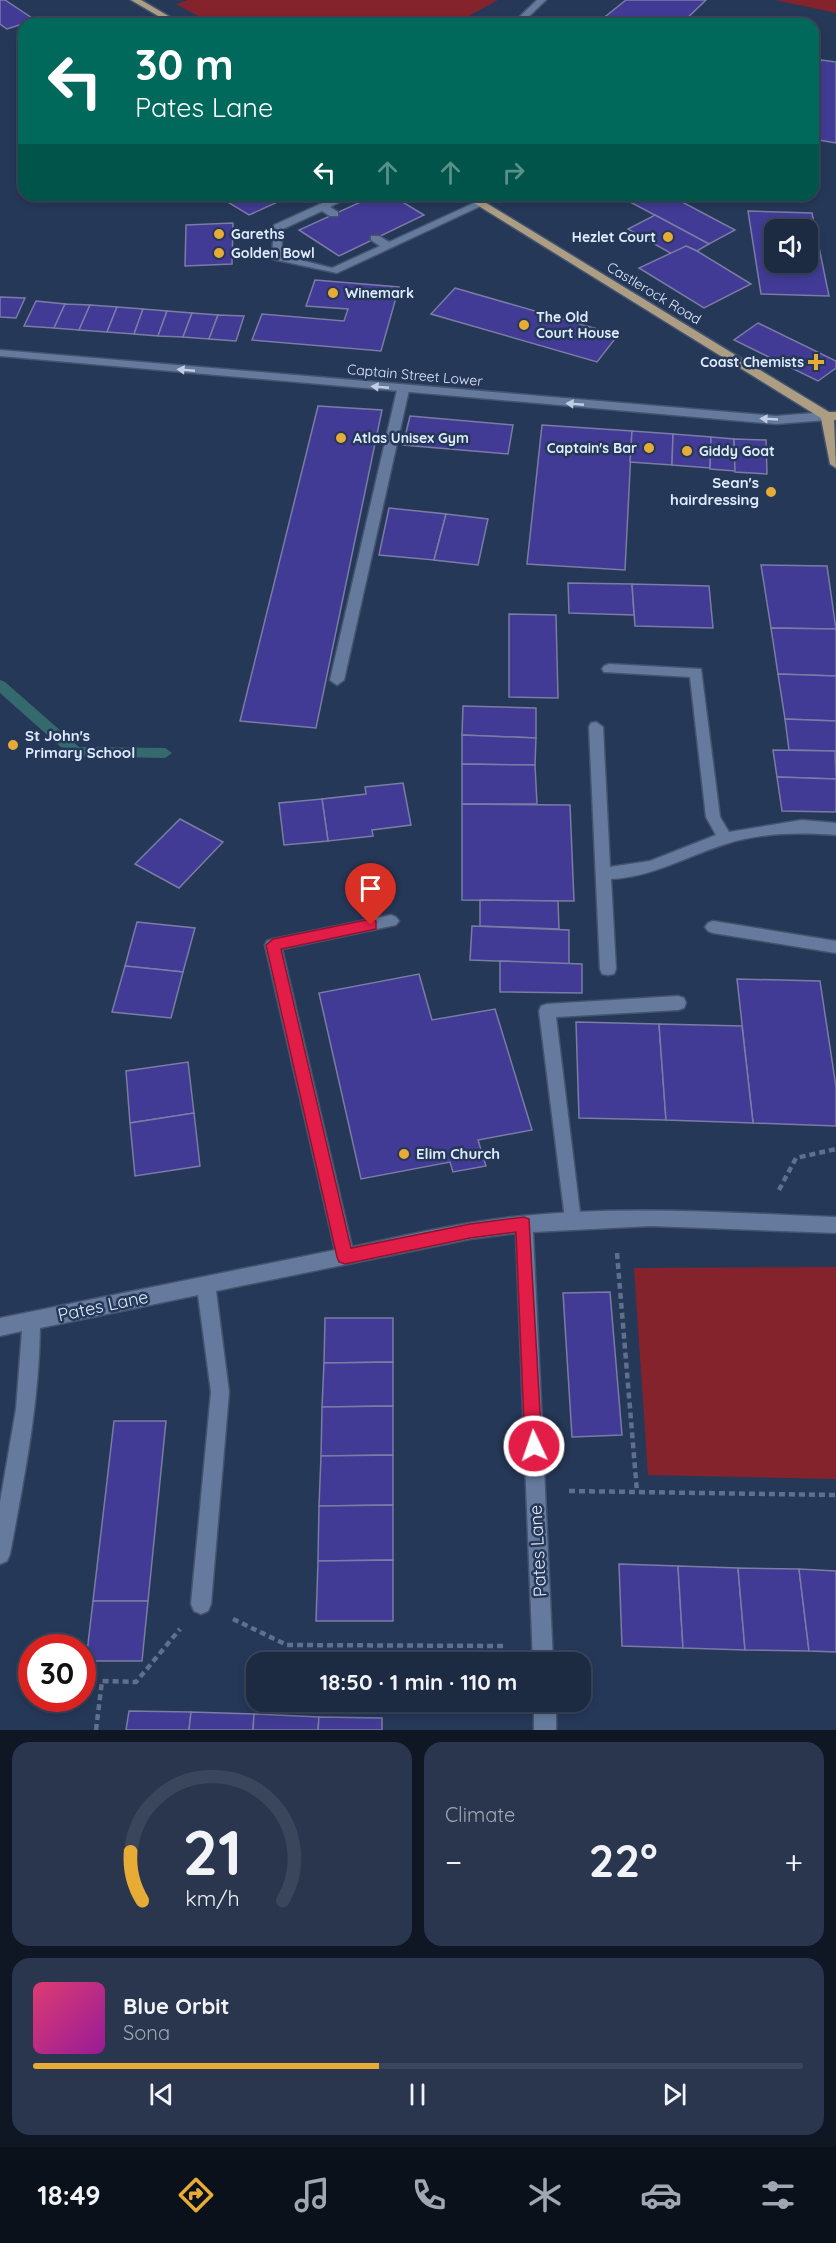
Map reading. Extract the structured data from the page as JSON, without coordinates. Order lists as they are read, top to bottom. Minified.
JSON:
{"streets":{"main road":["Castlerock Road"],"street":["Captain Street Lower","Pates Lane"]},"crossings":[["Castlerock Road","Captain Street Lower"]],"one_way":["Captain Street Lower"],"places":{"other":["Gareths","Hezlet Court","Golden Bowl","Winemark","The Old Court House","Atlas Unisex Gym","Captain's Bar","Giddy Goat","Sean's hairdressing","St John's Primary School","Elim Church"],"health":["Coast Chemists"]},"page":{"turn":["30 m","Pates Lane"],"limit":"30","trip":"18:50 · 1 min · 110 m","tile":"Climate","heat":["−","22°","+"],"song":["Blue Orbit","Sona"],"tabs":"18:49","gauge":["21","km/h"]}}
